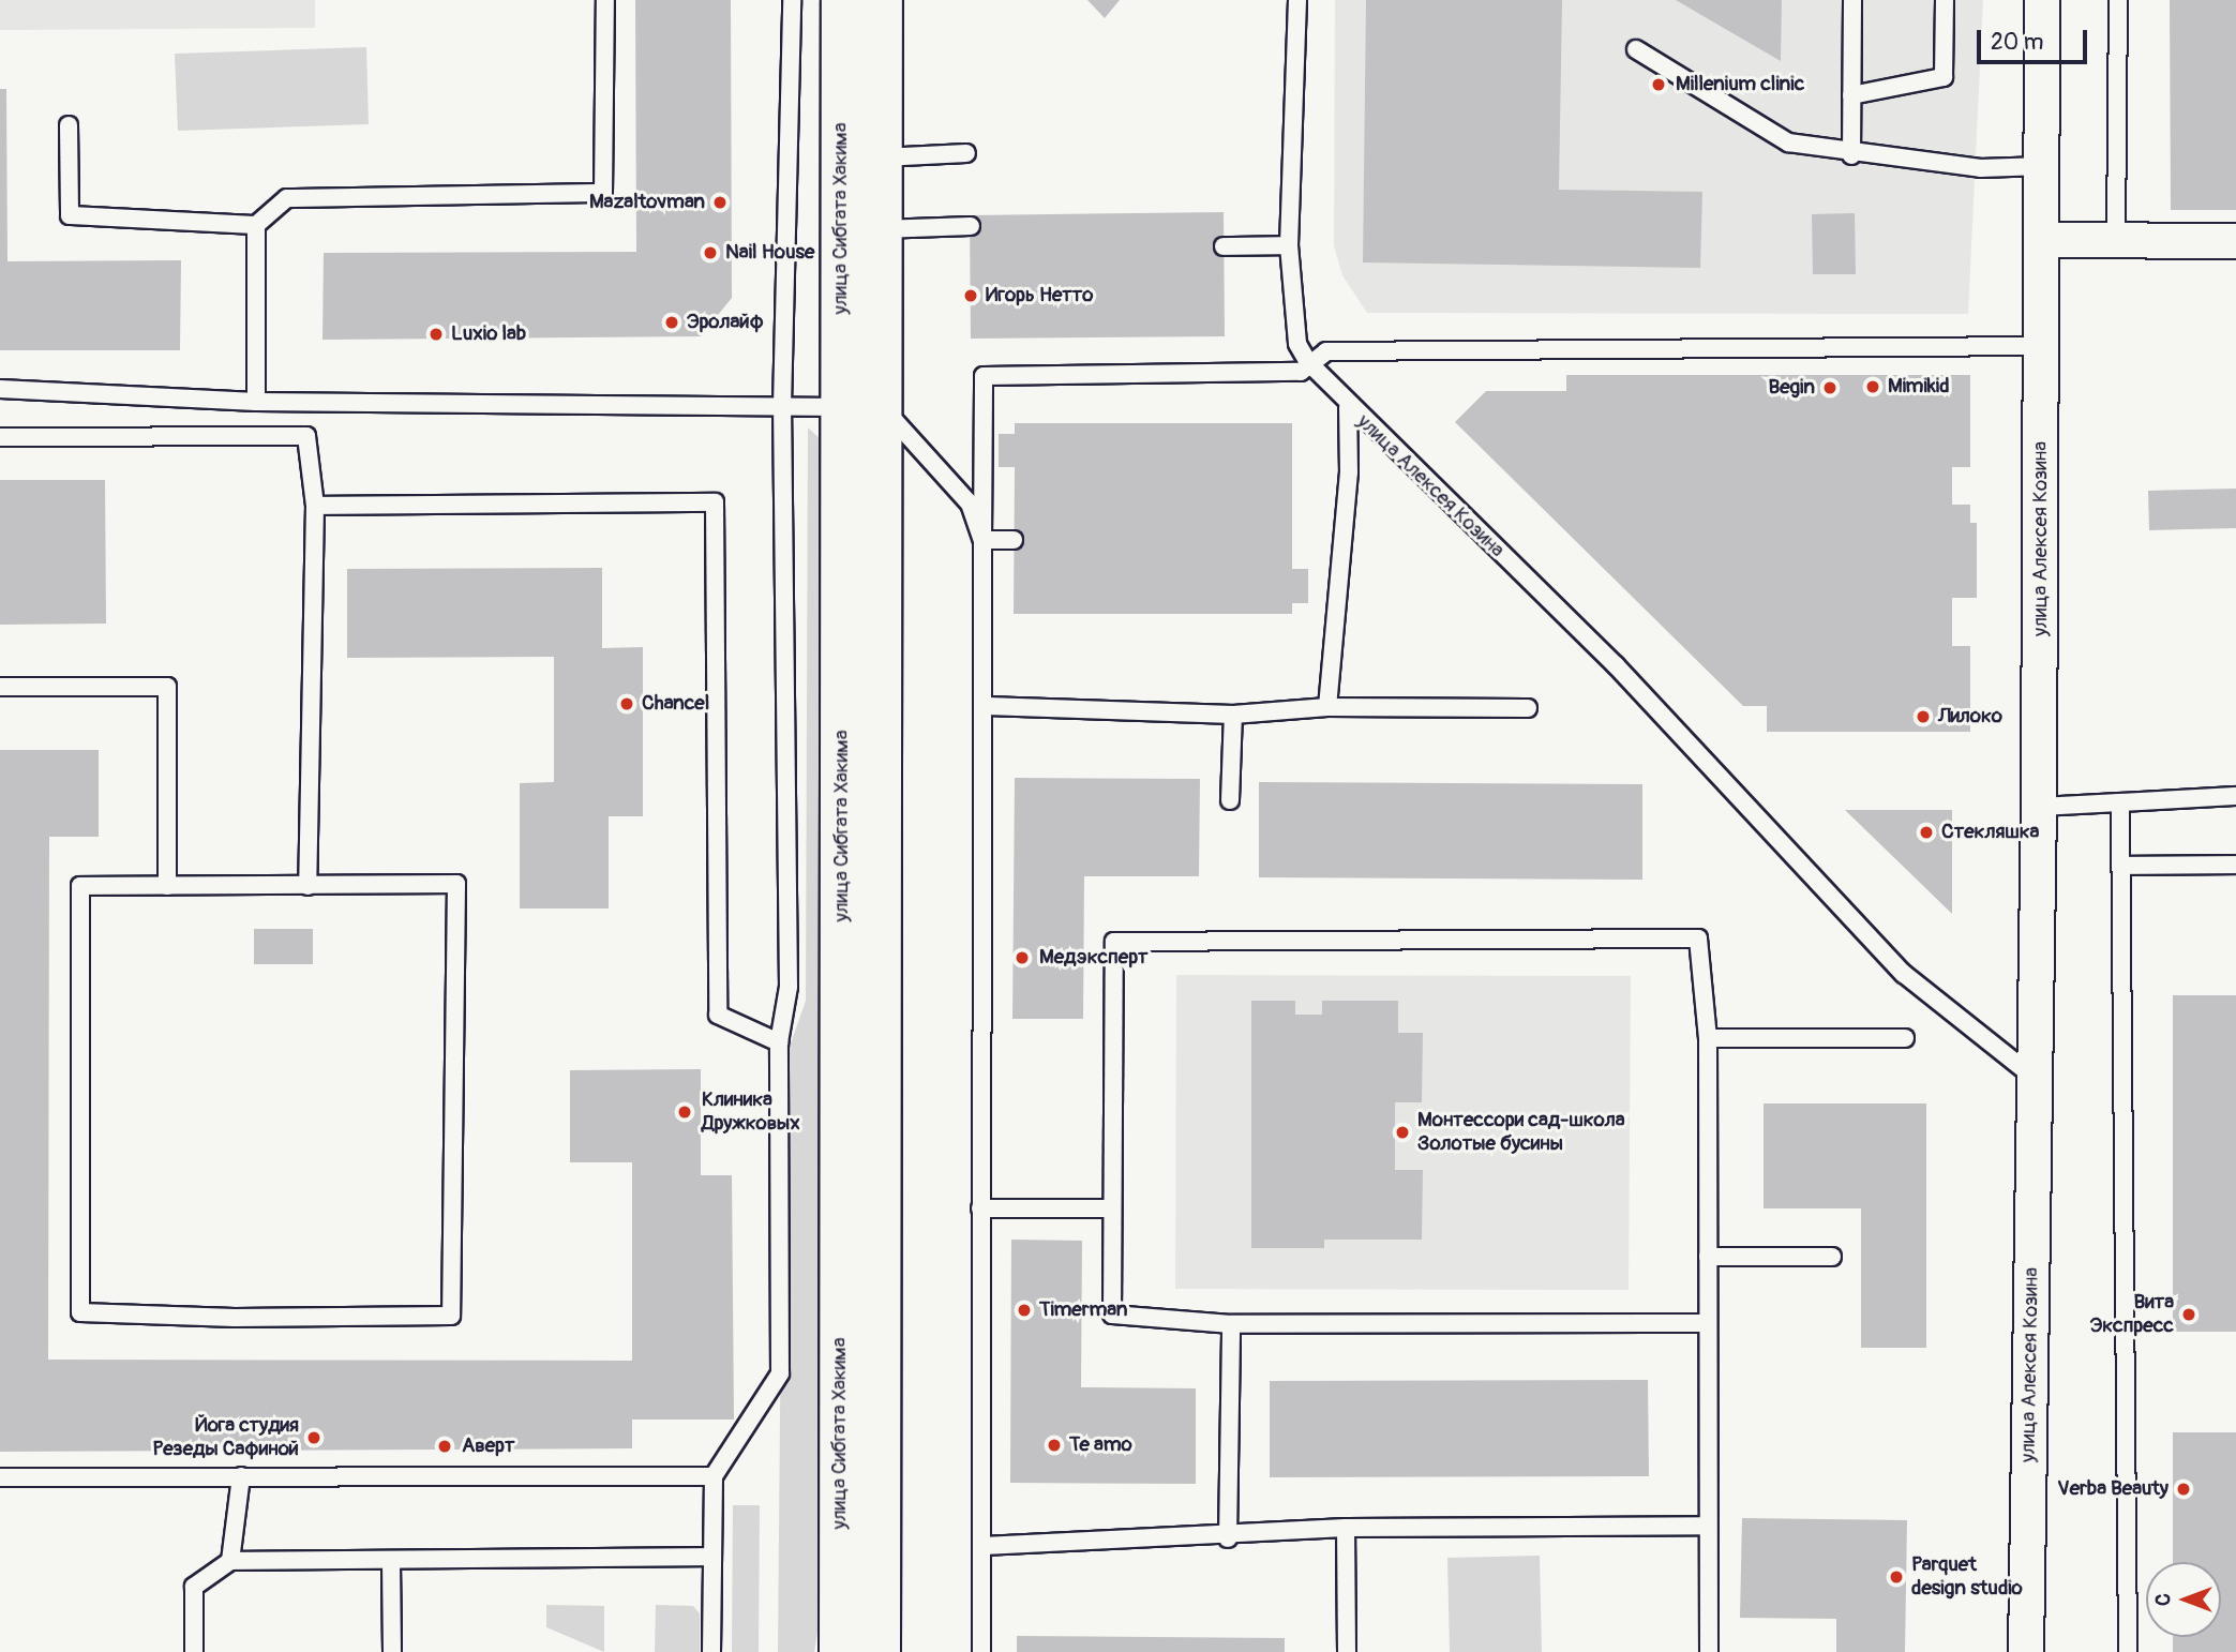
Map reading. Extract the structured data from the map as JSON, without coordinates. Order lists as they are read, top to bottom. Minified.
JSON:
{"streets":{"main road":["улица Сибгата Хакима"],"street":["улица Алексея Козина"]},"places":["Millenium clinic","Mazaltovman","Nail House","Игорь Нетто","Эролайф","Luxio lab","Mimikid","Begin","Chancel","Лилоко","Стекляшка","Медэксперт","Клиника Дружковых","Монтессори сад-школа Золотые бусины","Timerman","Вита Экспресс","Йога студия Резеды Сафиной","Te amo","Аверт","Verba Beauty","Parquet design studio"],"scale_bar":"20 m","north":"left"}
